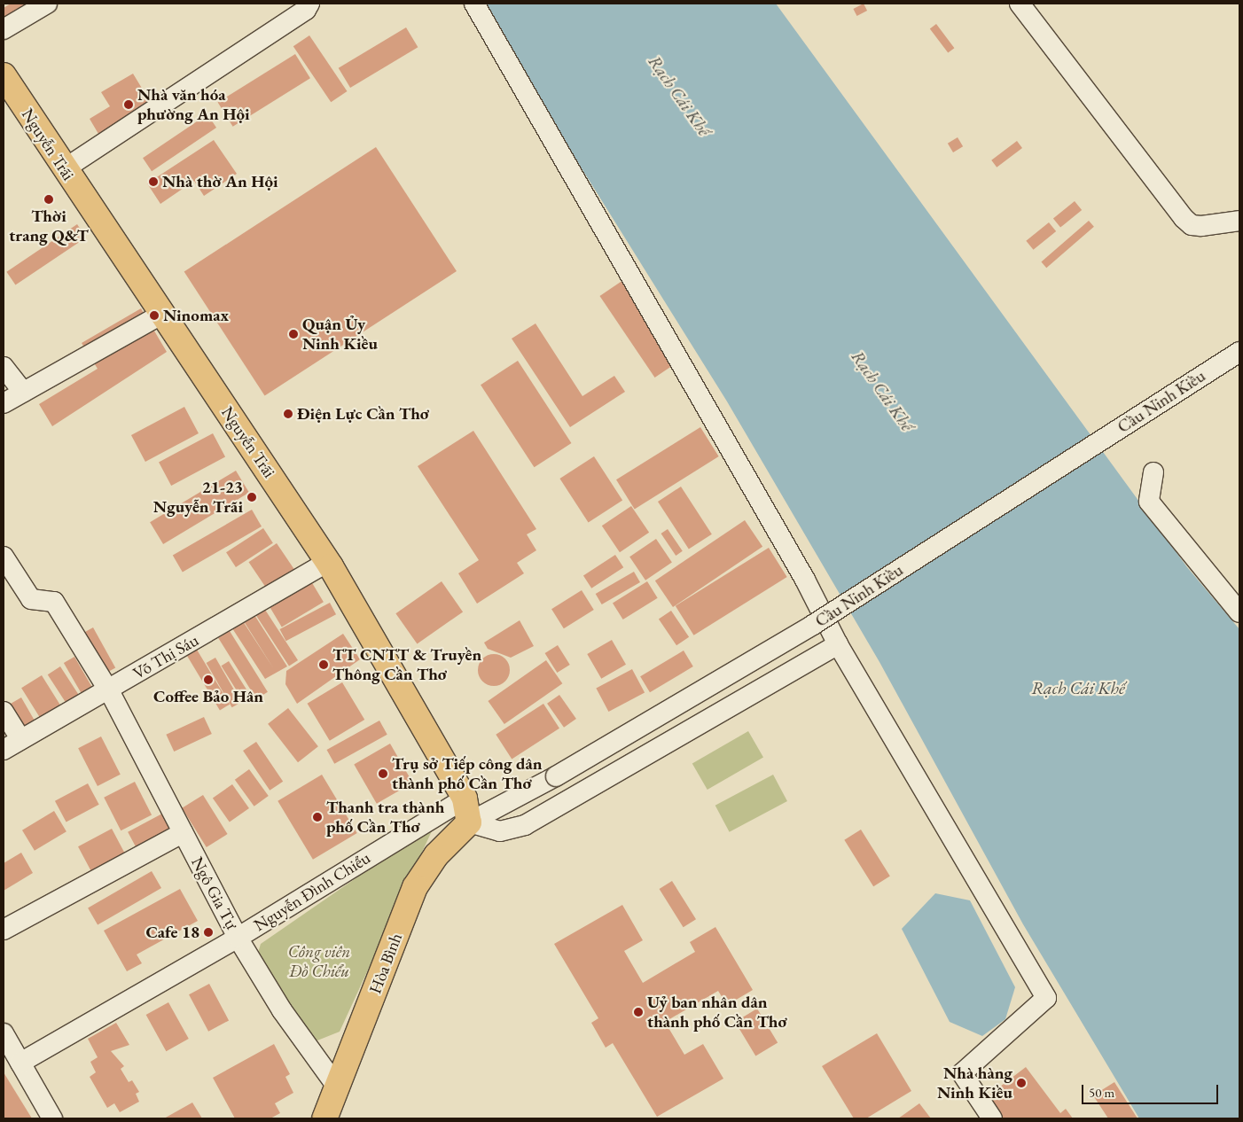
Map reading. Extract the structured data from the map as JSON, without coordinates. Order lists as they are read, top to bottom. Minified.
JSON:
{"streets":{"main road":["Nguyễn Trãi","Hòa Bình"],"street":["Cầu Ninh Kiều","Võ Thị Sáu","Nguyễn Đình Chiểu","Ngô Gia Tự"]},"crossings":[["Nguyễn Trãi","Cầu Ninh Kiều"],["Nguyễn Trãi","Võ Thị Sáu"],["Nguyễn Trãi","Nguyễn Đình Chiểu"],["Nguyễn Trãi","Hòa Bình"],["Cầu Ninh Kiều","Hòa Bình"],["Võ Thị Sáu","Ngô Gia Tự"],["Nguyễn Đình Chiểu","Ngô Gia Tự"],["Ngô Gia Tự","Hòa Bình"]],"water":["Rạch Cái Khế"],"parks":["Công viên Đồ Chiểu"],"places":["Nhà văn hóa phường An Hội","Nhà thờ An Hội","Thời trang Q&T","Ninomax","Quận Ủy Ninh Kiều","Điện Lực Cần Thơ","21-23 Nguyễn Trãi","TT CNTT & Truyền Thông Cần Thơ","Coffee Bảo Hân","Trụ sở Tiếp công dân thành phố Cần Thơ","Thanh tra thành phố Cần Thơ","Cafe 18","Uỷ ban nhân dân thành phố Cần Thơ","Nhà hàng Ninh Kiều"],"scale_bar":"50 m"}
